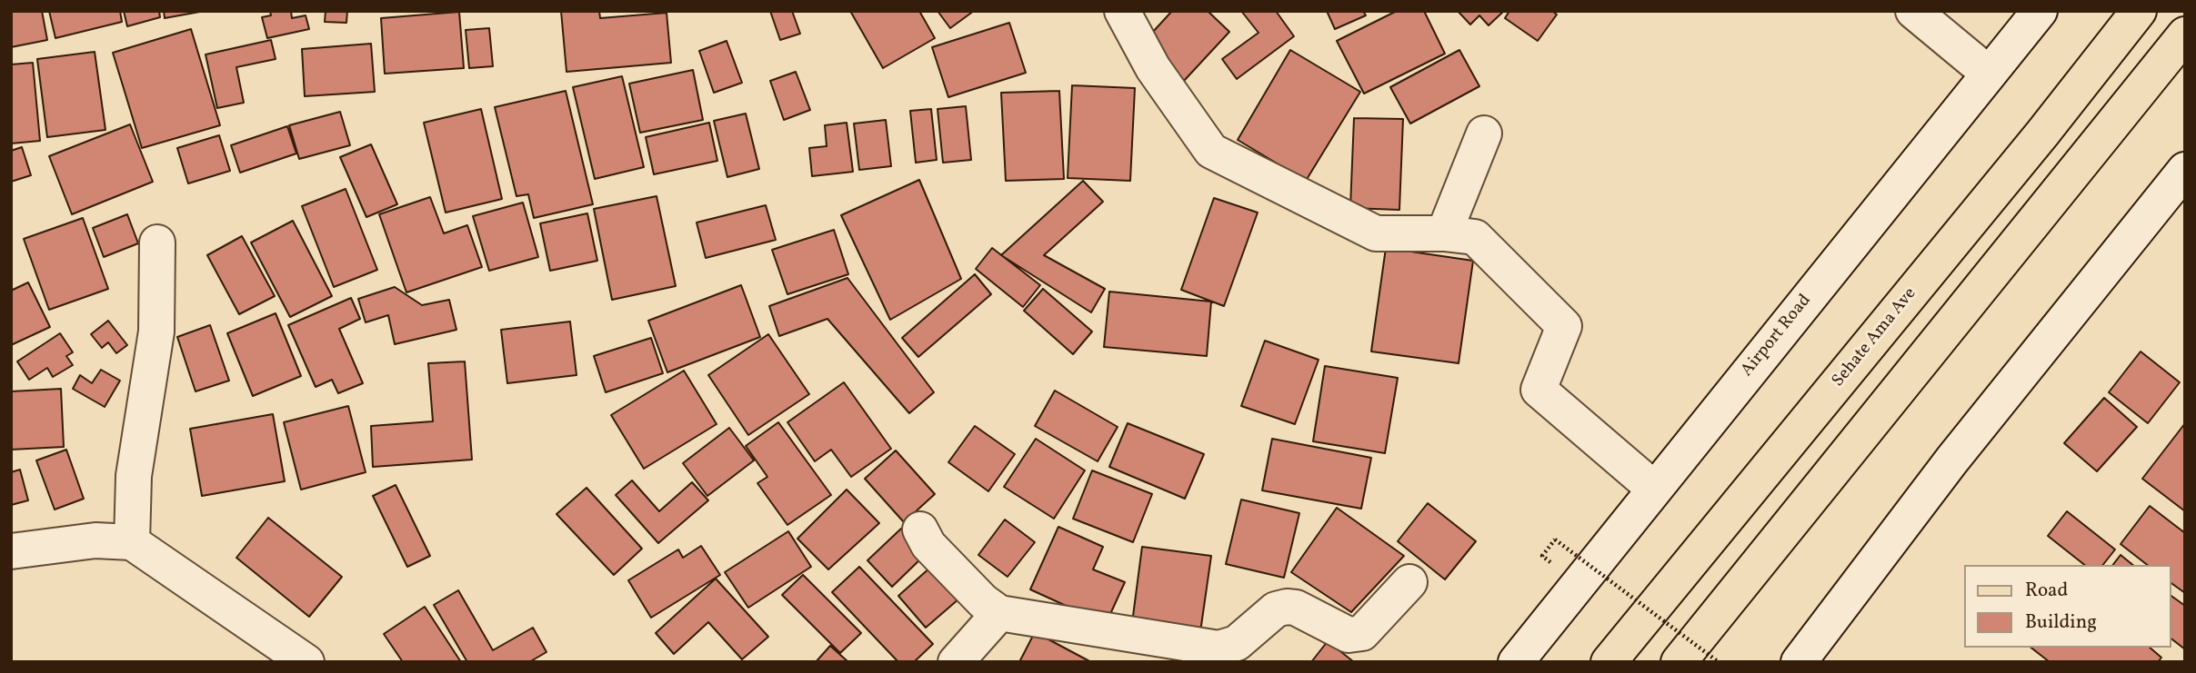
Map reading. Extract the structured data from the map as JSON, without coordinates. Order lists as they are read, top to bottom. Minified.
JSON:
{"streets":{"main road":["Sehate Ama Ave"],"street":["Airport Road"]},"legend":["Road","Building"]}
